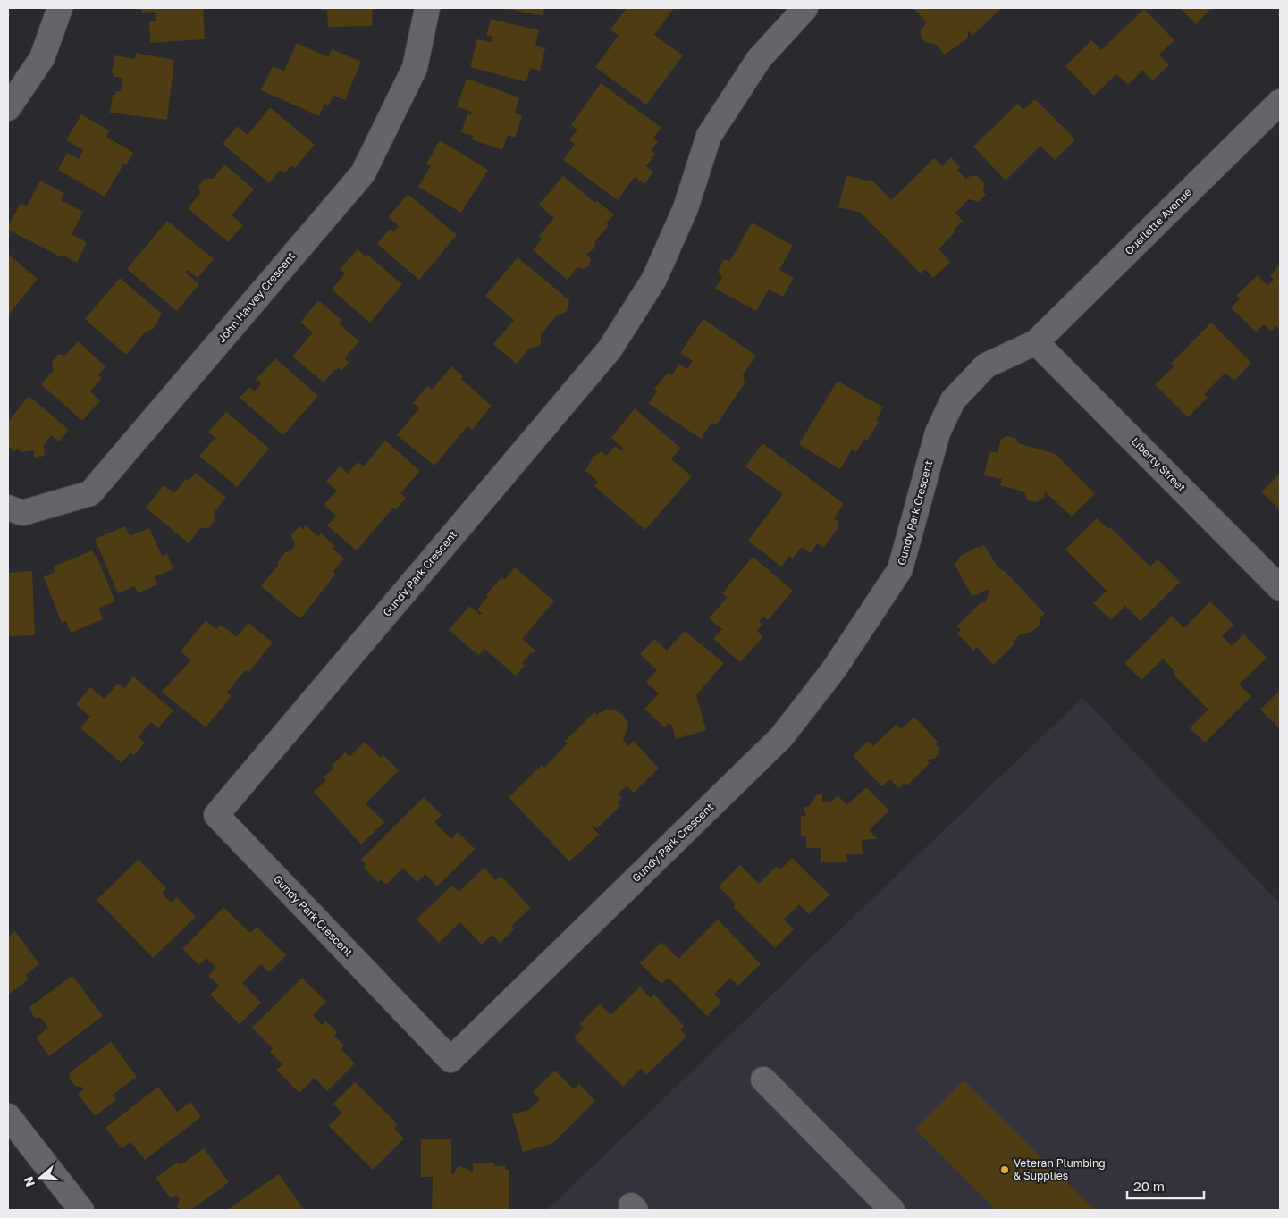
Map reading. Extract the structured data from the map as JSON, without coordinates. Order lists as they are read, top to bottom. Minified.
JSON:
{"streets":{"street":["Ouellette Avenue","John Harvey Crescent","Liberty Street","Gundy Park Crescent"]},"crossings":[["Ouellette Avenue","Liberty Street"],["Ouellette Avenue","Gundy Park Crescent"],["Liberty Street","Gundy Park Crescent"]],"places":["Veteran Plumbing & Supplies"],"scale_bar":"20 m","north":"left"}
